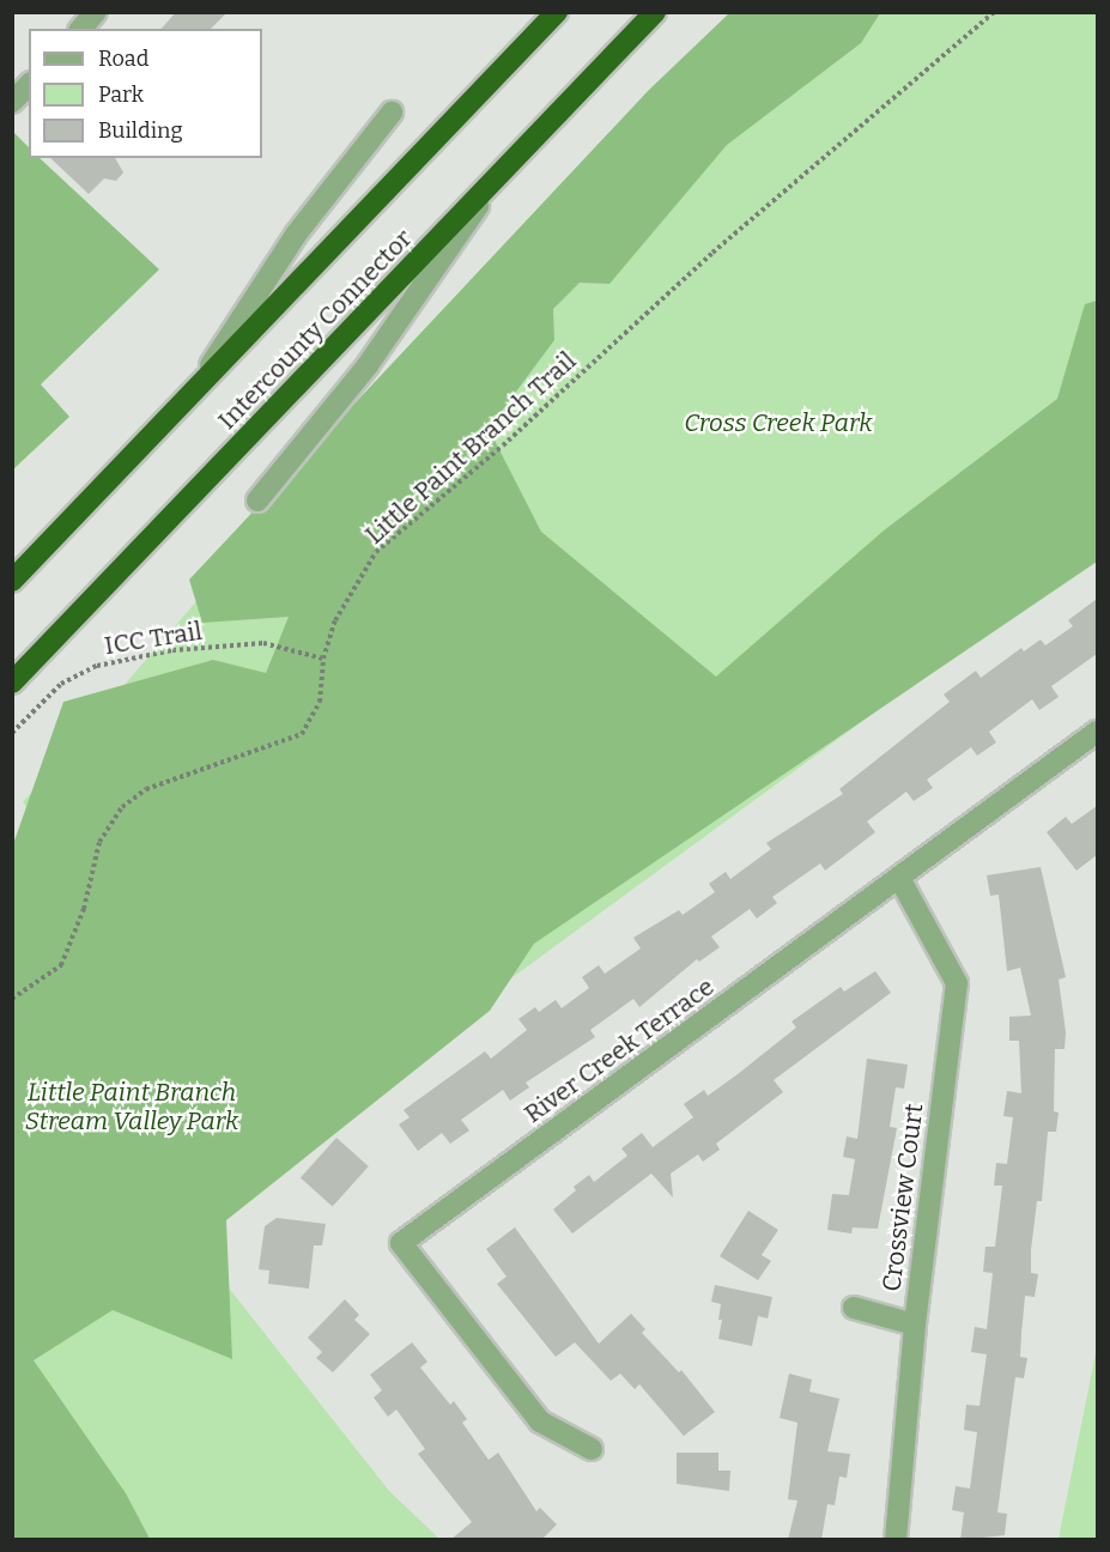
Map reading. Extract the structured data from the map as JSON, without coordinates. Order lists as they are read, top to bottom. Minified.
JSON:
{"streets":{"highway":["Intercounty Connector"],"street":["River Creek Terrace","Crossview Court"],"path":["Little Paint Branch Trail","ICC Trail"]},"crossings":[["Little Paint Branch Trail","ICC Trail"],["River Creek Terrace","Crossview Court"]],"parks":["Cross Creek Park","Little Paint Branch Stream Valley Park"],"legend":["Road","Park","Building"]}
